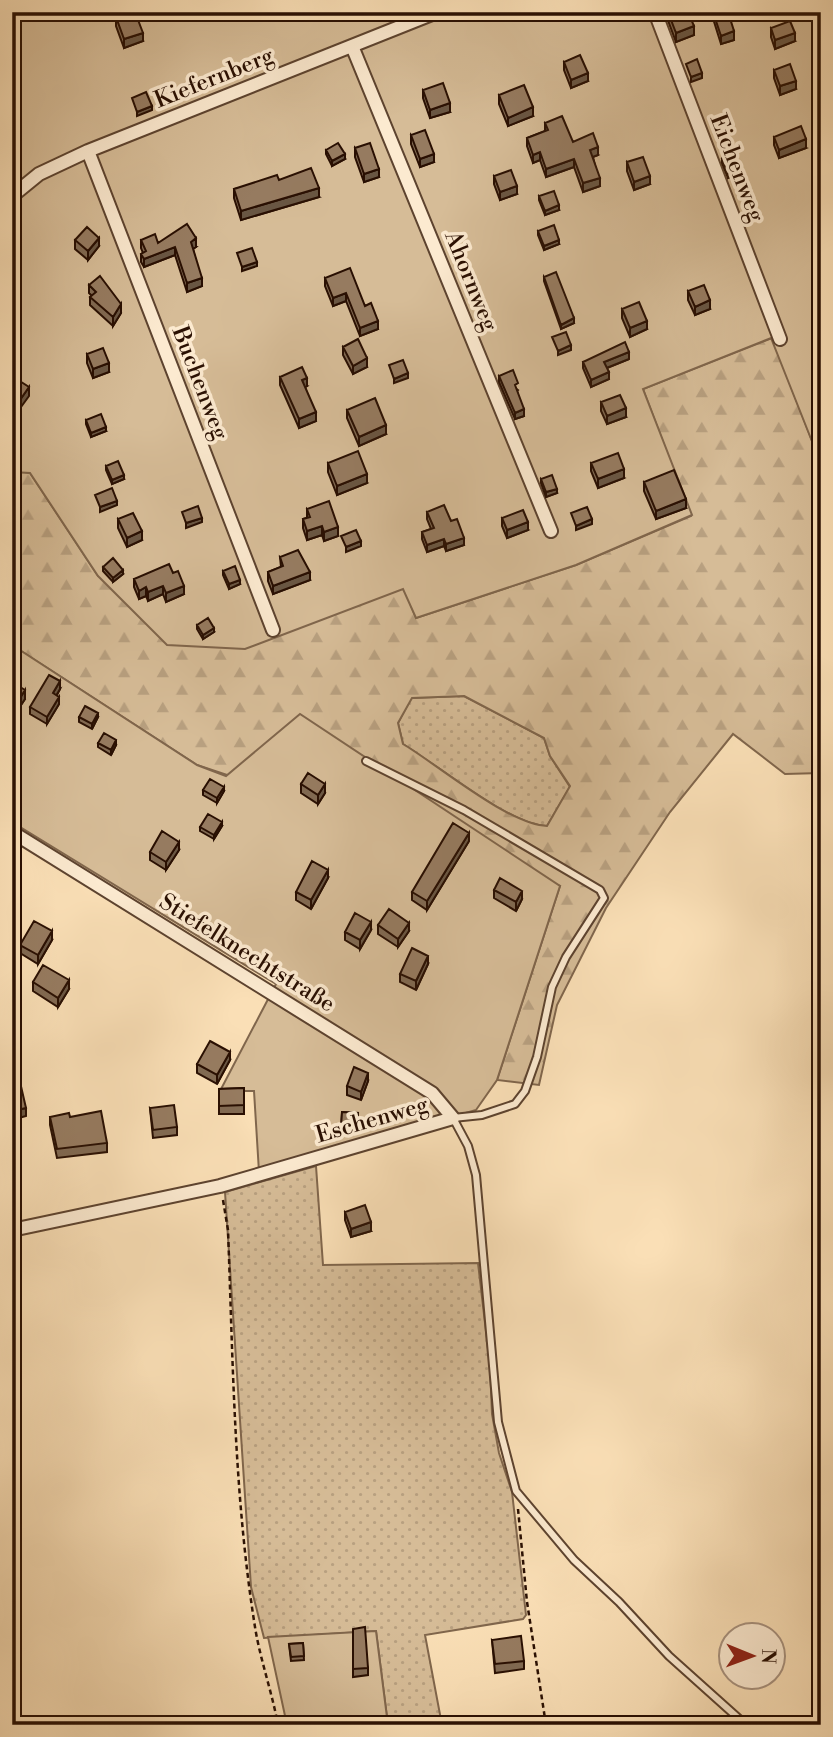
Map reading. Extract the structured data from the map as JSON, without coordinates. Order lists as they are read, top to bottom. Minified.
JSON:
{"streets":{"street":["Kiefernberg","Eichenweg","Ahornweg","Buchenweg","Stiefelknechtstraße","Eschenweg"]},"crossings":[["Kiefernberg","Ahornweg"],["Kiefernberg","Buchenweg"],["Stiefelknechtstraße","Eschenweg"]],"north":"right"}
